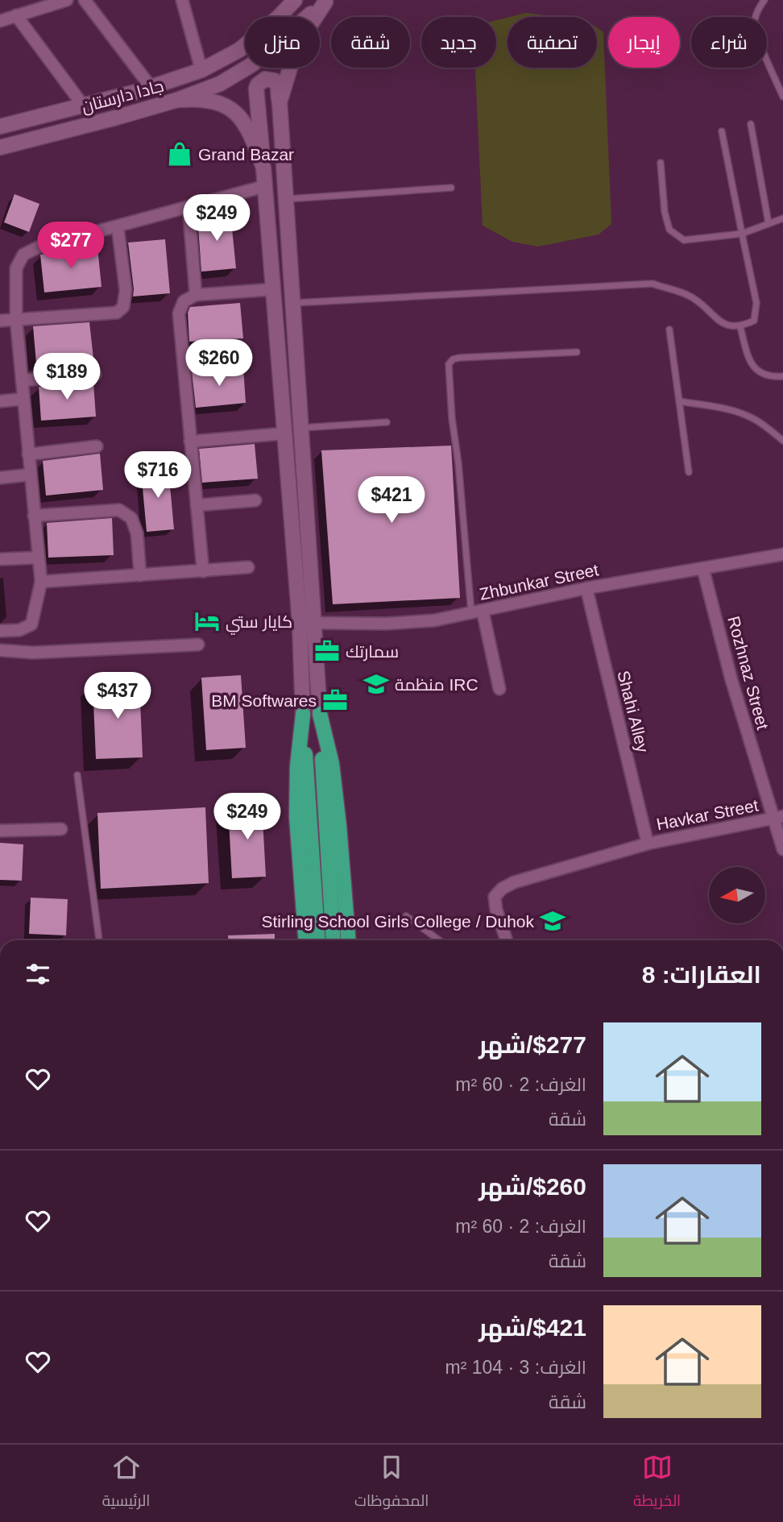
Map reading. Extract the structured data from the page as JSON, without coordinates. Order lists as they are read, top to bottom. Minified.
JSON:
{"streets":{"main road":["جادا دارستان"],"street":["Zhbunkar Street","Rozhnaz Street","Shahi Alley","Havkar Street"]},"crossings":[["Zhbunkar Street","Rozhnaz Street"],["Zhbunkar Street","Shahi Alley"],["Rozhnaz Street","Havkar Street"],["Shahi Alley","Havkar Street"]],"places":{"shop":["Grand Bazar"],"hotel":["كايار ستي"],"office":["سمارتك","BM Softwares"],"school or university":["منظمة IRC","Stirling School Girls College / Duhok"]},"north":"left","page":{"chip":["شراء","إيجار","تصفية","جديد","شقة","منزل"],"price":["$249","$277","$260","$189","$716","$421","$437","$249"],"heading":"العقارات: 8","list":[{"name":"$277/شهر","note":"الغرف: 2 · 60 m² · شقة"},{"name":"$260/شهر","note":"الغرف: 2 · 60 m² · شقة"},{"name":"$421/شهر","note":"الغرف: 3 · 104 m² · شقة"}],"tabs":["الخريطة","المحفوظات","الرئيسية"]}}
